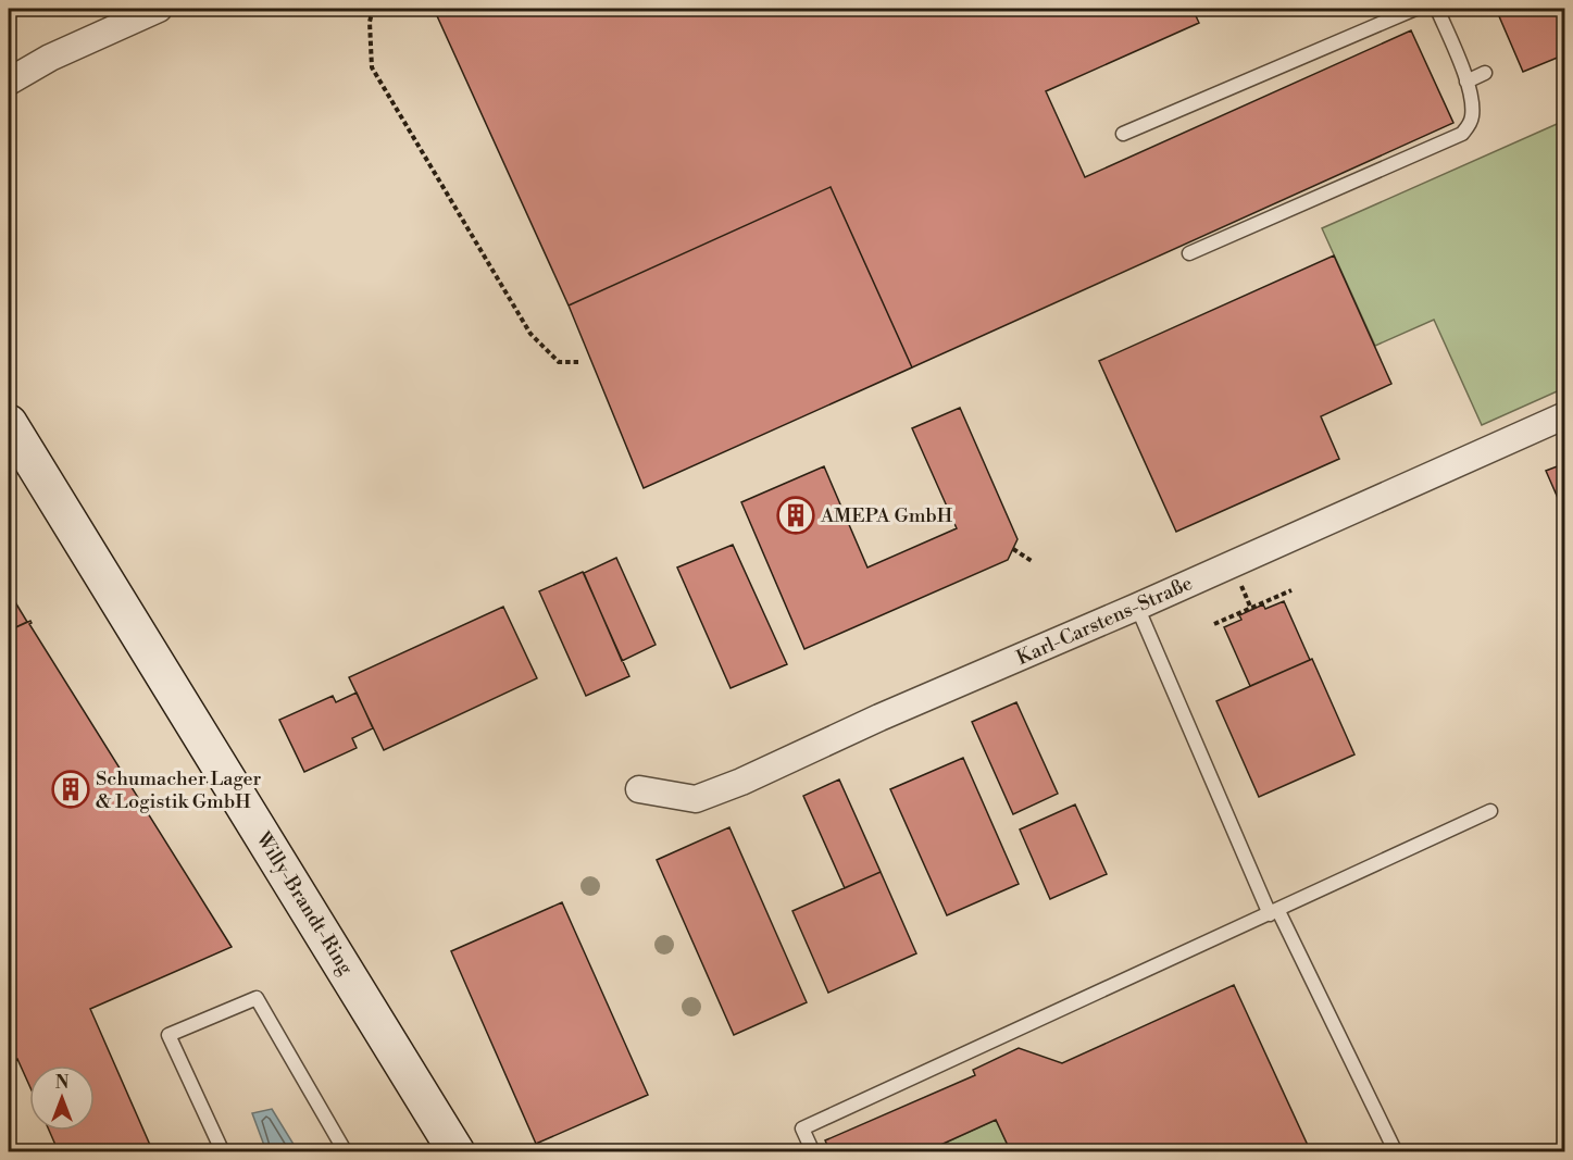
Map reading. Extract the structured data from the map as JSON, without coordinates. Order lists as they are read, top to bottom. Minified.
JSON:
{"streets":{"street":["Karl-Carstens-Straße","Willy-Brandt-Ring"]},"places":{"building":["AMEPA GmbH","Schumacher Lager & Logistik GmbH"]},"north":"top"}
